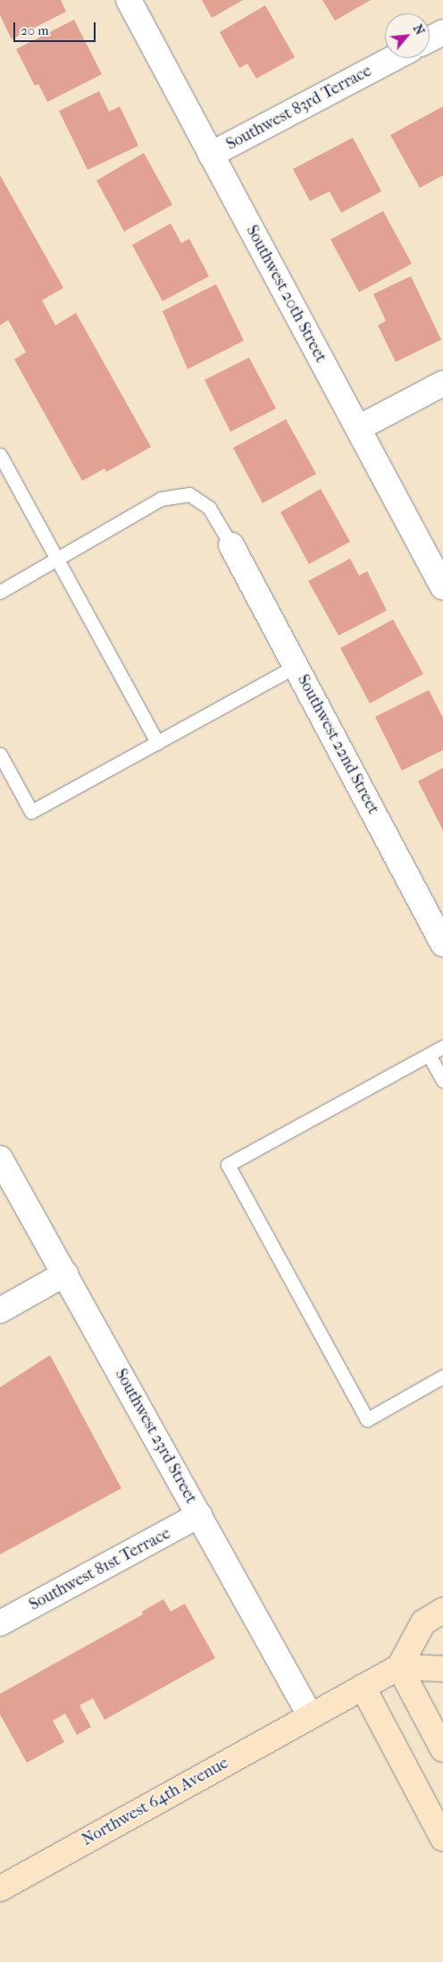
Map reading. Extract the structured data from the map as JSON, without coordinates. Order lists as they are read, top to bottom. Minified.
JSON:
{"streets":{"street":["Southwest 83rd Terrace","Southwest 20th Street","Southwest 22nd Street","Southwest 23rd Street","Southwest 81st Terrace","Northwest 64th Avenue"]},"crossings":[["Southwest 83rd Terrace","Southwest 20th Street"],["Southwest 23rd Street","Southwest 81st Terrace"],["Southwest 23rd Street","Northwest 64th Avenue"]],"scale_bar":"20 m","north":"top right"}
